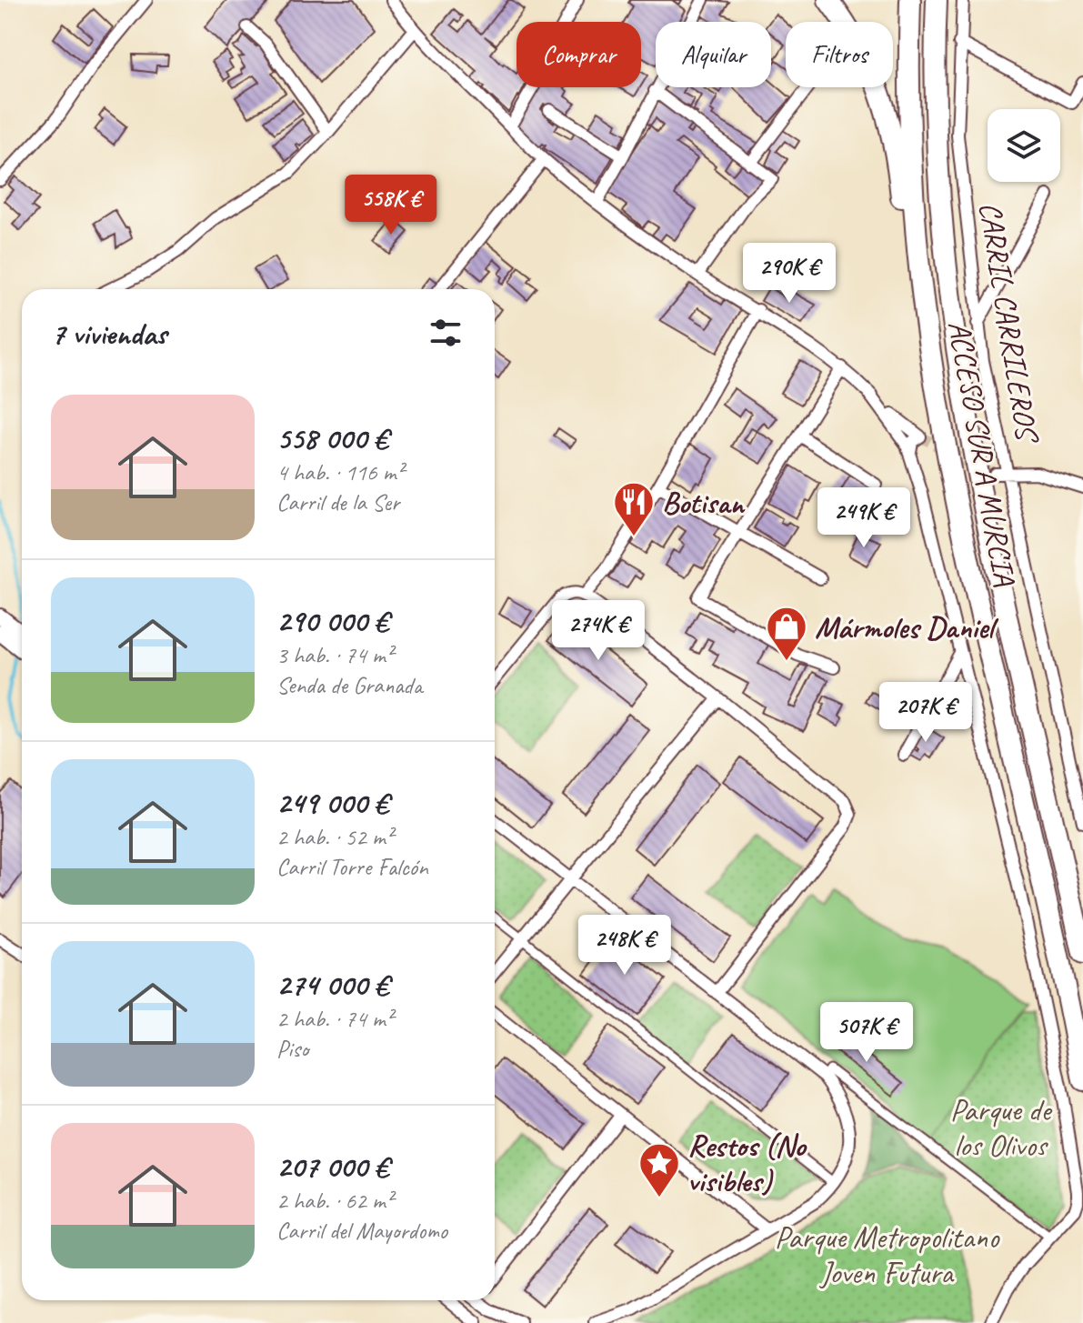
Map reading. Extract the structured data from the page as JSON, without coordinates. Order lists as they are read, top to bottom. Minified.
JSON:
{"streets":{"highway":["ACCESO SUR A MURCIA"],"street":["CARRIL CARRILEROS"]},"parks":["Parque de los Olivos","Parque Metropolitano Joven Futura"],"places":{"restaurant":["Botisan"],"shop":["Mármoles Daniel"],"place":["Restos (No visibles)"]},"page":{"chip":["Comprar","Alquilar","Filtros"],"price":["558K €","290K €","249K €","274K €","207K €","248K €","507K €"],"heading":"7 viviendas","list":[{"name":"558 000 €","note":"4 hab. · 116 m² · Carril de la Ser"},{"name":"290 000 €","note":"3 hab. · 74 m² · Senda de Granada"},{"name":"249 000 €","note":"2 hab. · 52 m² · Carril Torre Falcón"},{"name":"274 000 €","note":"2 hab. · 74 m² · Piso"},{"name":"207 000 €","note":"2 hab. · 62 m² · Carril del Mayordomo"}]}}
